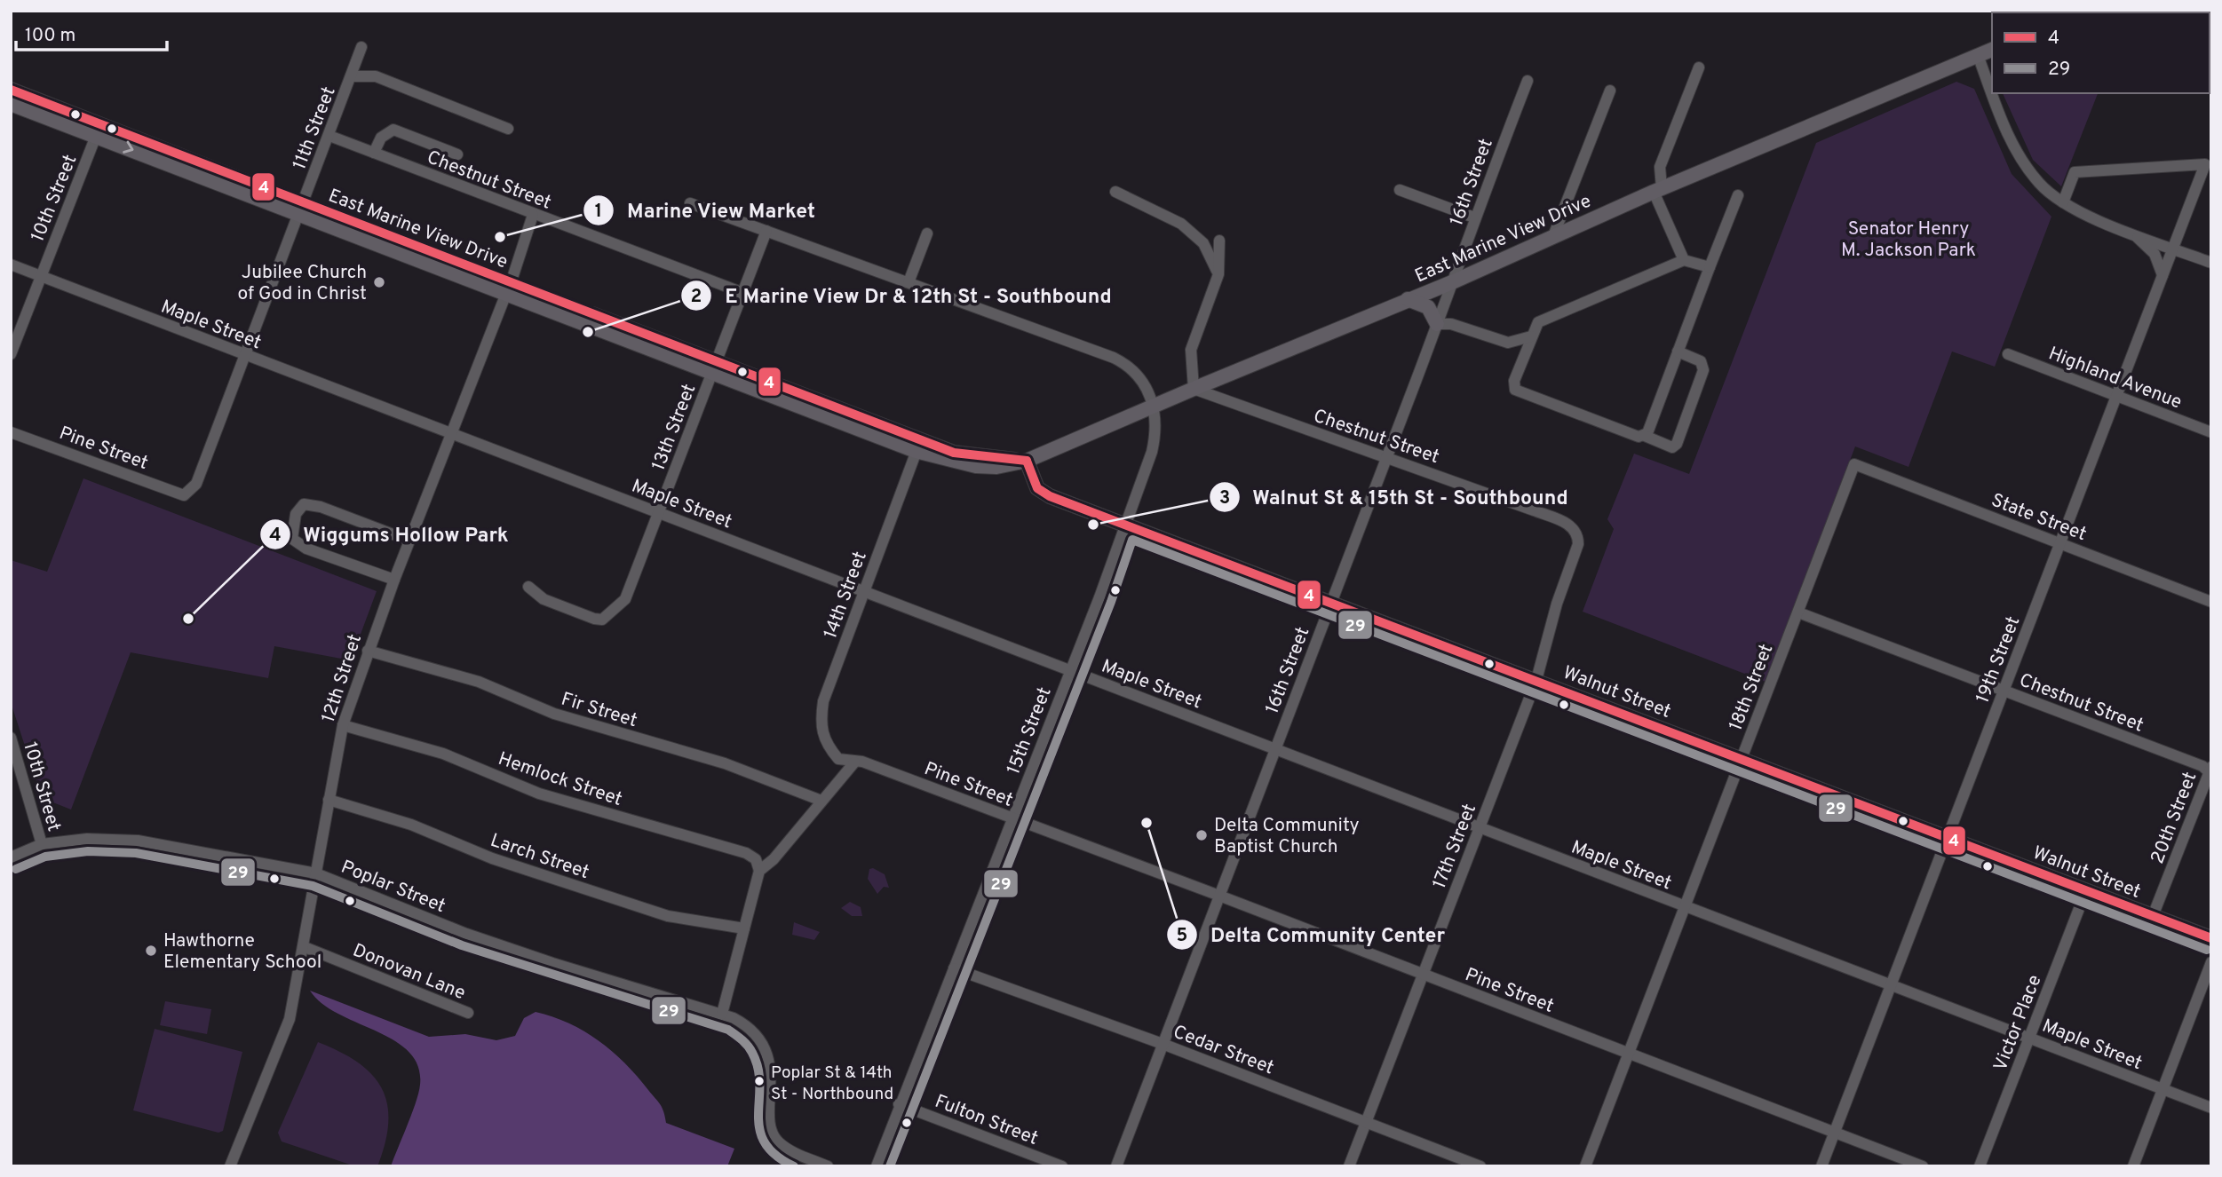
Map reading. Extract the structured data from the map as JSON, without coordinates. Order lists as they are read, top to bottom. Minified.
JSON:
{"streets":{"main road":["East Marine View Drive","Walnut Street"],"street":["11th Street","Chestnut Street","16th Street","10th Street","Maple Street","Highland Avenue","13th Street","Pine Street","State Street","14th Street","19th Street","12th Street","18th Street","Fir Street","15th Street","Hemlock Street","20th Street","17th Street","Larch Street","Poplar Street","Donovan Lane","Victor Place","Cedar Street","Fulton Street"]},"crossings":[["11th Street","Chestnut Street"],["11th Street","East Marine View Drive"],["11th Street","Maple Street"],["11th Street","Pine Street"],["Chestnut Street","16th Street"],["Chestnut Street","East Marine View Drive"],["Chestnut Street","13th Street"],["Chestnut Street","19th Street"],["Chestnut Street","12th Street"],["Chestnut Street","18th Street"],["Chestnut Street","20th Street"],["Chestnut Street","17th Street"],["16th Street","East Marine View Drive"],["16th Street","Maple Street"],["16th Street","Pine Street"],["16th Street","Walnut Street"],["16th Street","Cedar Street"],["10th Street","East Marine View Drive"],["10th Street","Maple Street"],["10th Street","Poplar Street"],["East Marine View Drive","13th Street"],["East Marine View Drive","14th Street"],["East Marine View Drive","12th Street"],["East Marine View Drive","Walnut Street"],["East Marine View Drive","15th Street"],["Maple Street","13th Street"],["Maple Street","14th Street"],["Maple Street","19th Street"],["Maple Street","12th Street"],["Maple Street","18th Street"],["Maple Street","15th Street"],["Maple Street","17th Street"],["Maple Street","Victor Place"],["Highland Avenue","19th Street"],["Pine Street","14th Street"],["Pine Street","19th Street"],["Pine Street","18th Street"],["Pine Street","15th Street"],["Pine Street","17th Street"],["State Street","19th Street"],["State Street","18th Street"],["19th Street","Walnut Street"],["12th Street","Fir Street"],["12th Street","Hemlock Street"],["12th Street","Larch Street"],["12th Street","Poplar Street"],["12th Street","Donovan Lane"],["18th Street","Walnut Street"],["Walnut Street","15th Street"],["Walnut Street","20th Street"],["Walnut Street","17th Street"],["Walnut Street","Victor Place"],["15th Street","Cedar Street"],["15th Street","Fulton Street"],["17th Street","Cedar Street"]],"parks":["Senator Henry M. Jackson Park"],"places":["Marine View Market","Jubilee Church of God in Christ","E Marine View Dr & 12th St - Southbound","Walnut St & 15th St - Southbound","Wiggums Hollow Park","Delta Community Center","Delta Community Baptist Church","Hawthorne Elementary School","Poplar St & 14th St - Northbound"],"lines":["transit line 4","transit line 29"],"legend":["4","29"],"scale_bar":"100 m"}
